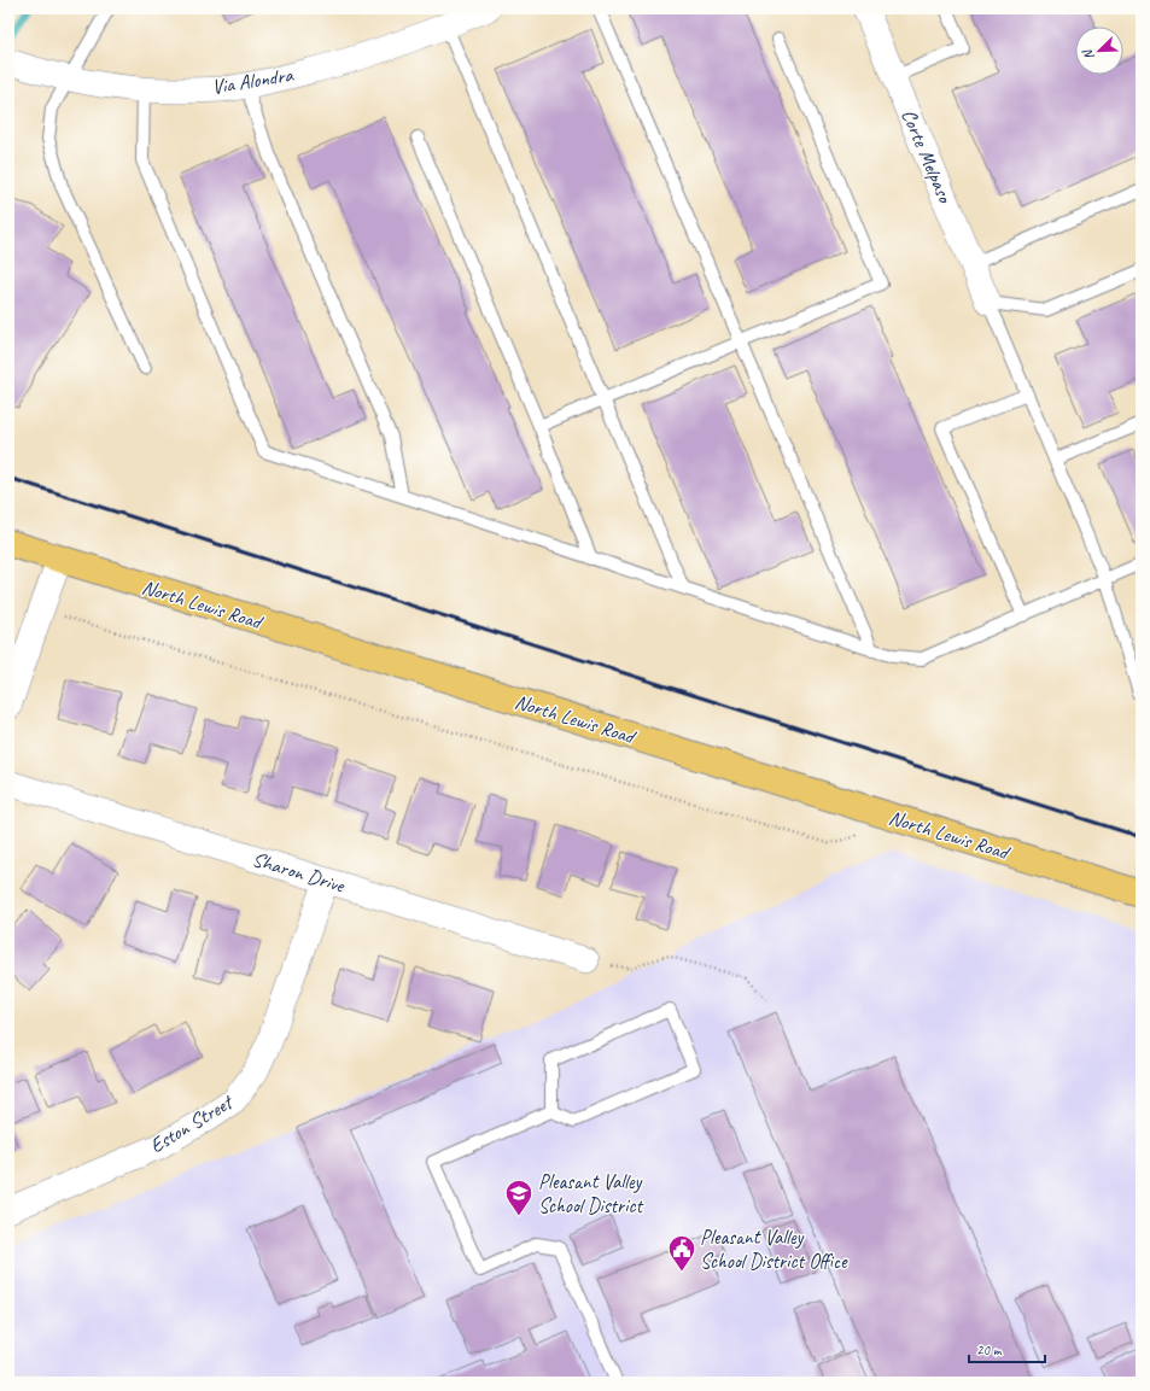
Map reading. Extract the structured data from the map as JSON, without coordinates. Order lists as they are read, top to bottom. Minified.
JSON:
{"streets":{"main road":["North Lewis Road"],"street":["Via Alondra","Corte Melpaso","Sharon Drive","Eston Street"]},"crossings":[["Sharon Drive","Eston Street"]],"places":{"school or university":["Pleasant Valley School District"],"public building":["Pleasant Valley School District Office"]},"scale_bar":"20 m","north":"bottom left"}
